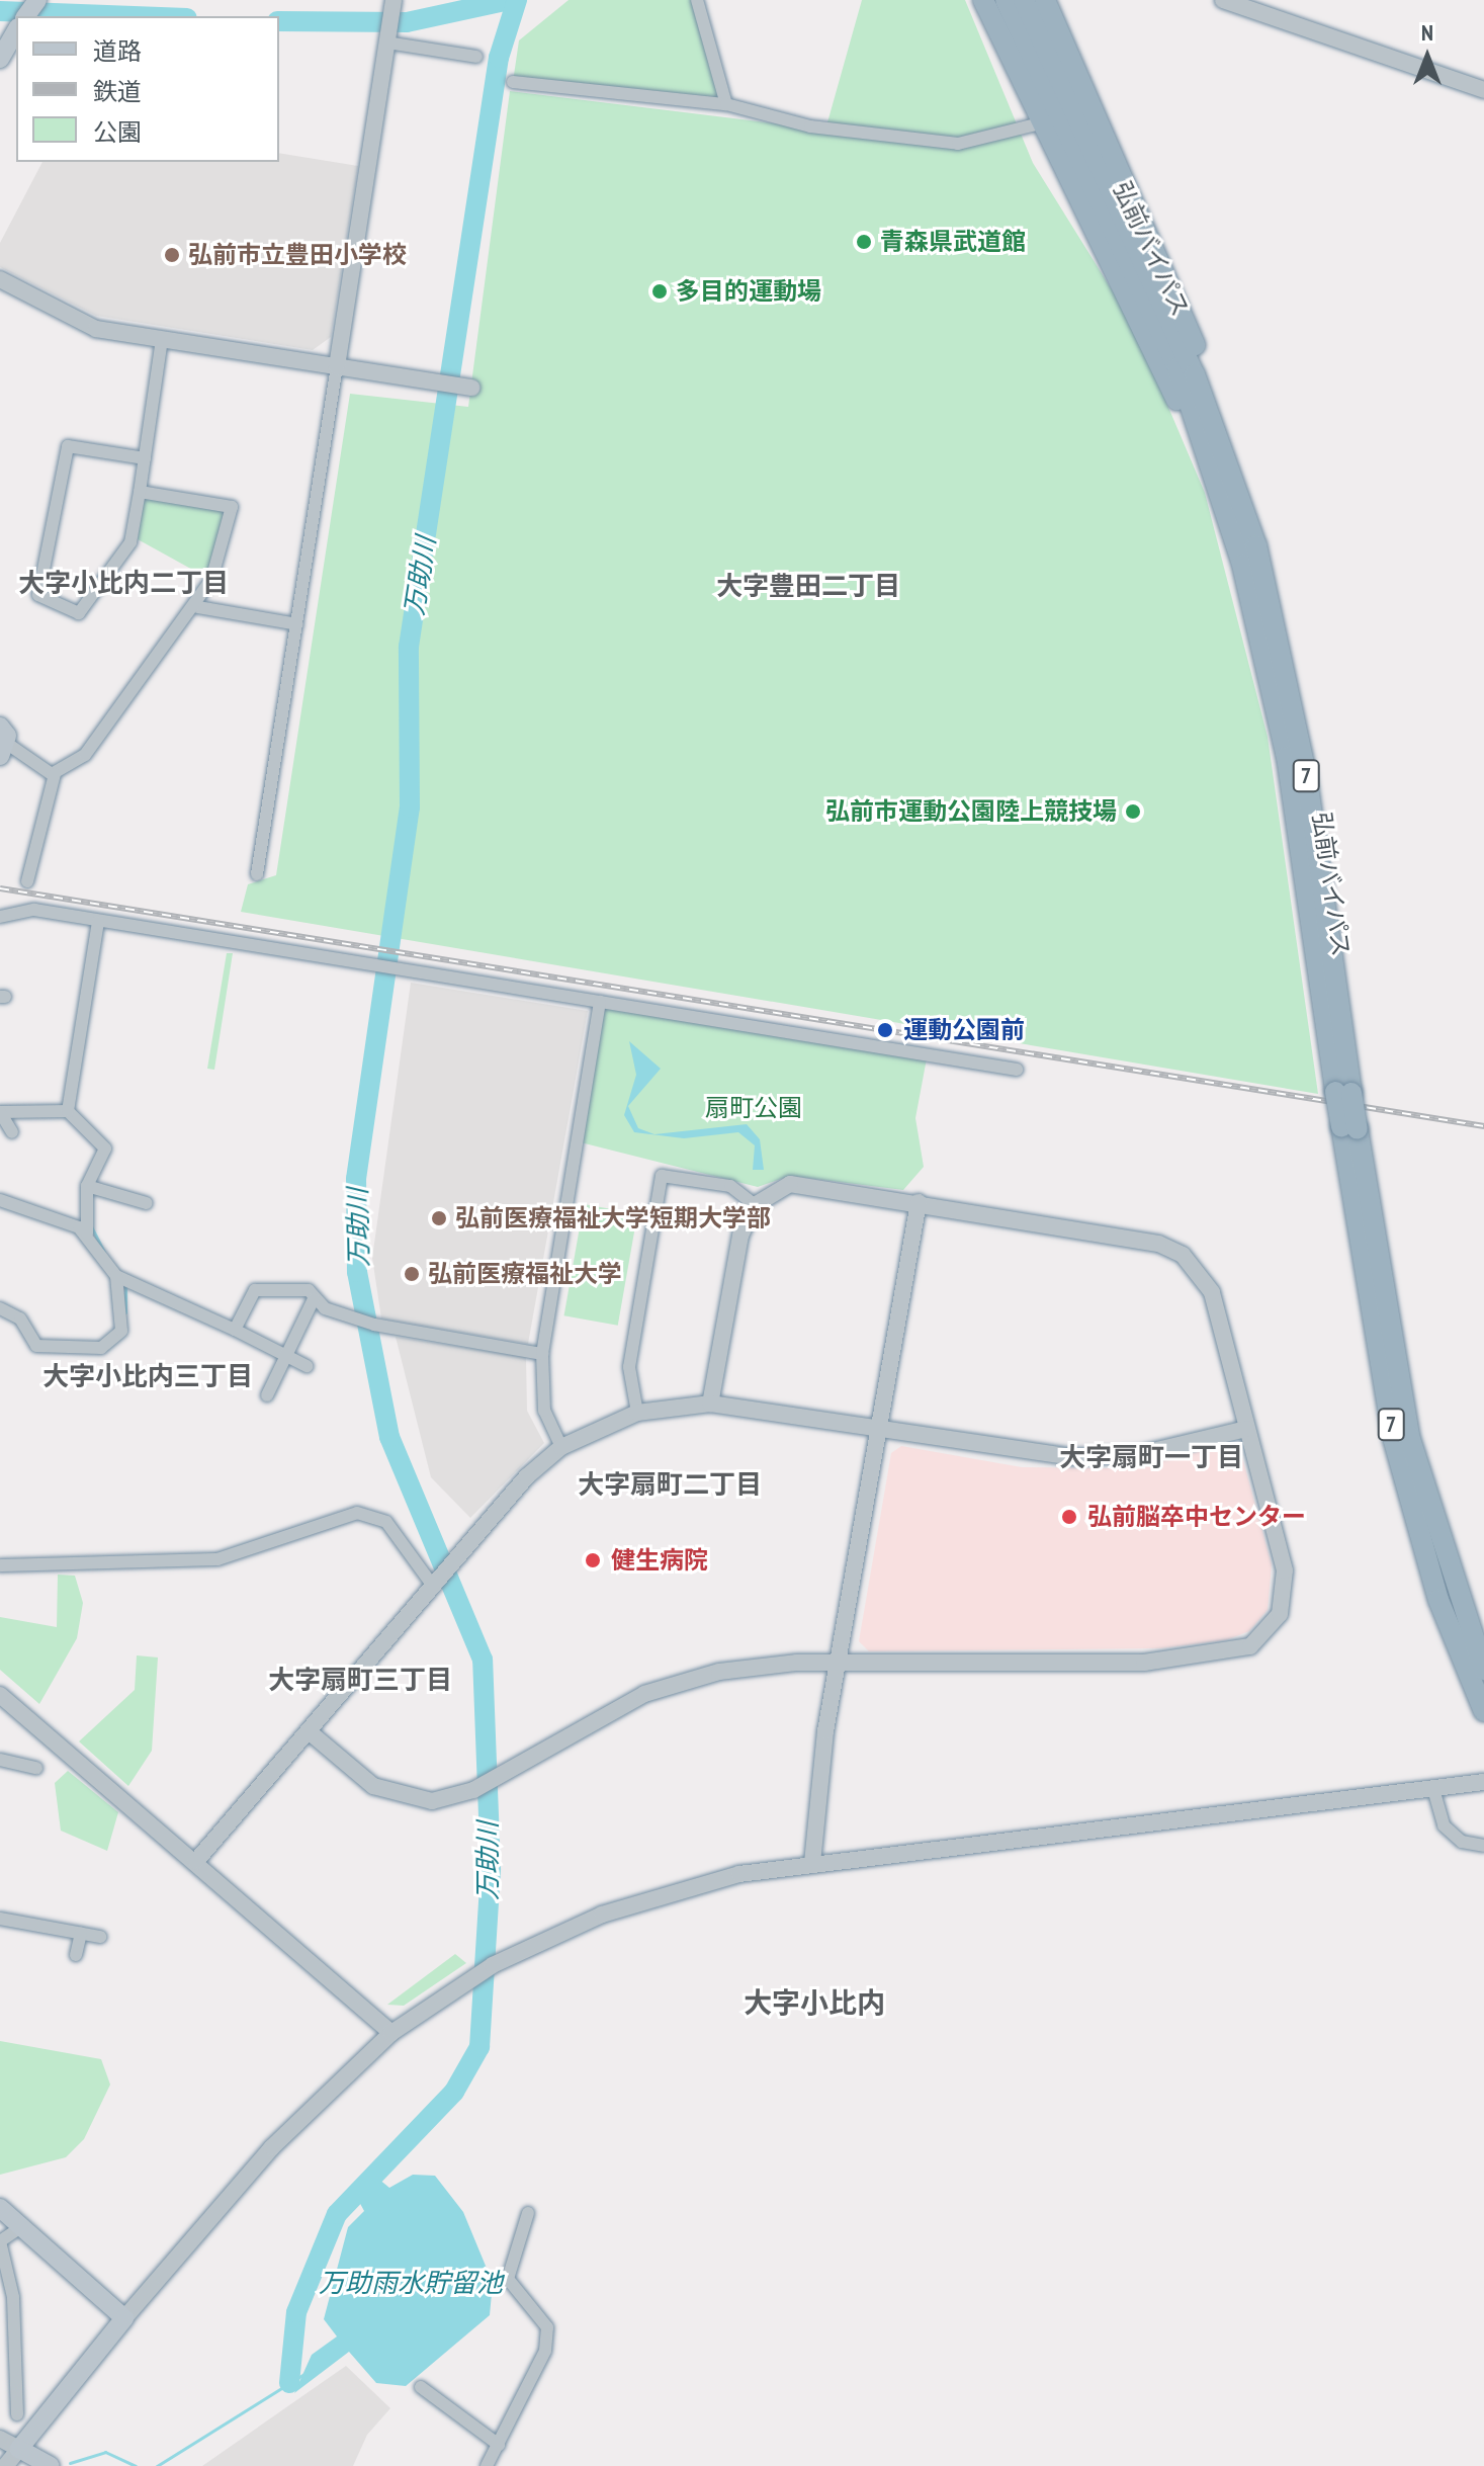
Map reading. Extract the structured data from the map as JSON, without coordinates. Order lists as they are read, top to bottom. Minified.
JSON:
{"streets":{"highway":["弘前バイパス","7"]},"crossings":[["弘前バイパス","7"]],"districts":["大字小比内二丁目","大字豊田二丁目","大字小比内三丁目","大字扇町一丁目","大字扇町二丁目","大字扇町三丁目","大字小比内"],"water":["万助川","万助雨水貯留池"],"parks":["扇町公園"],"places":["青森県武道館","弘前市立豊田小学校","多目的運動場","弘前市運動公園陸上競技場","運動公園前","弘前医療福祉大学短期大学部","弘前医療福祉大学","弘前脳卒中センター","健生病院"],"legend":["道路","鉄道","公園"],"north":"top"}
